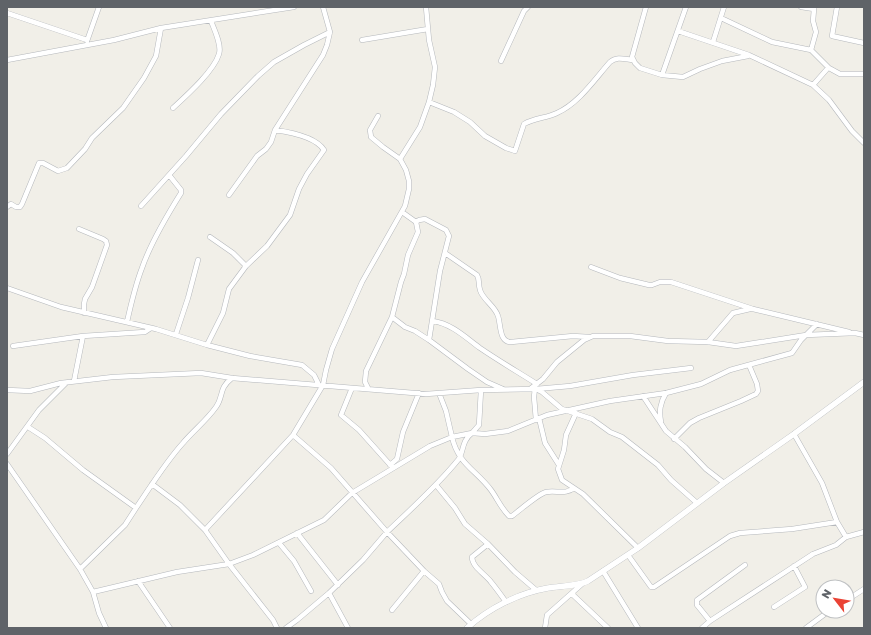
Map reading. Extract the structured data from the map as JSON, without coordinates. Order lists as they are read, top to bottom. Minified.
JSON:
{"north":"top left"}
